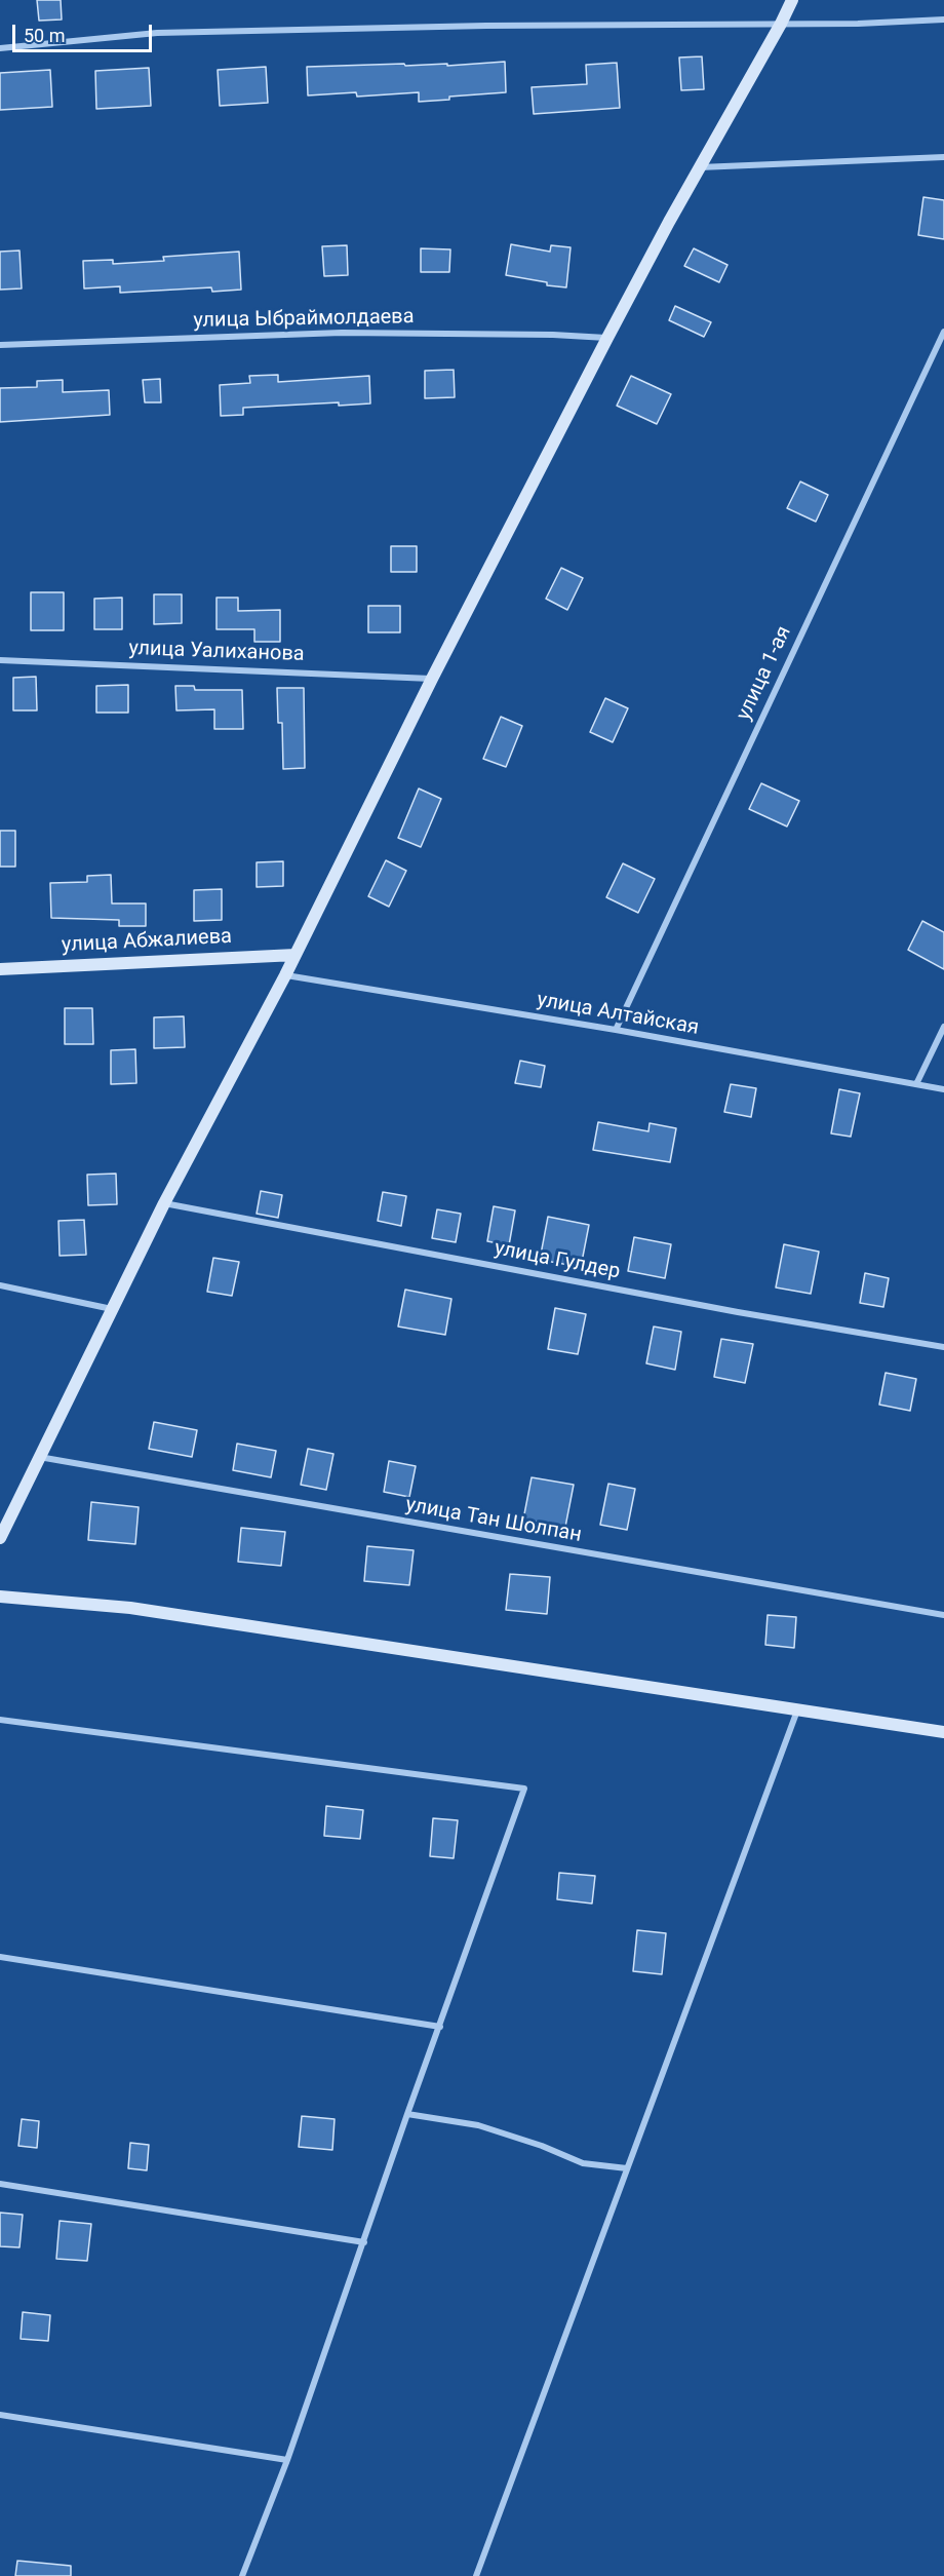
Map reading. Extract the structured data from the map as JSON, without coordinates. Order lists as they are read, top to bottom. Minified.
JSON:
{"streets":{"street":["улица Ыбраймолдаева","улица Уалиханова","улица 1-ая","улица Абжалиева","улица Алтайская","улица Гулдер","улица Тан Шолпан"]},"crossings":[["улица 1-ая","улица Алтайская"]],"scale_bar":"50 m"}
